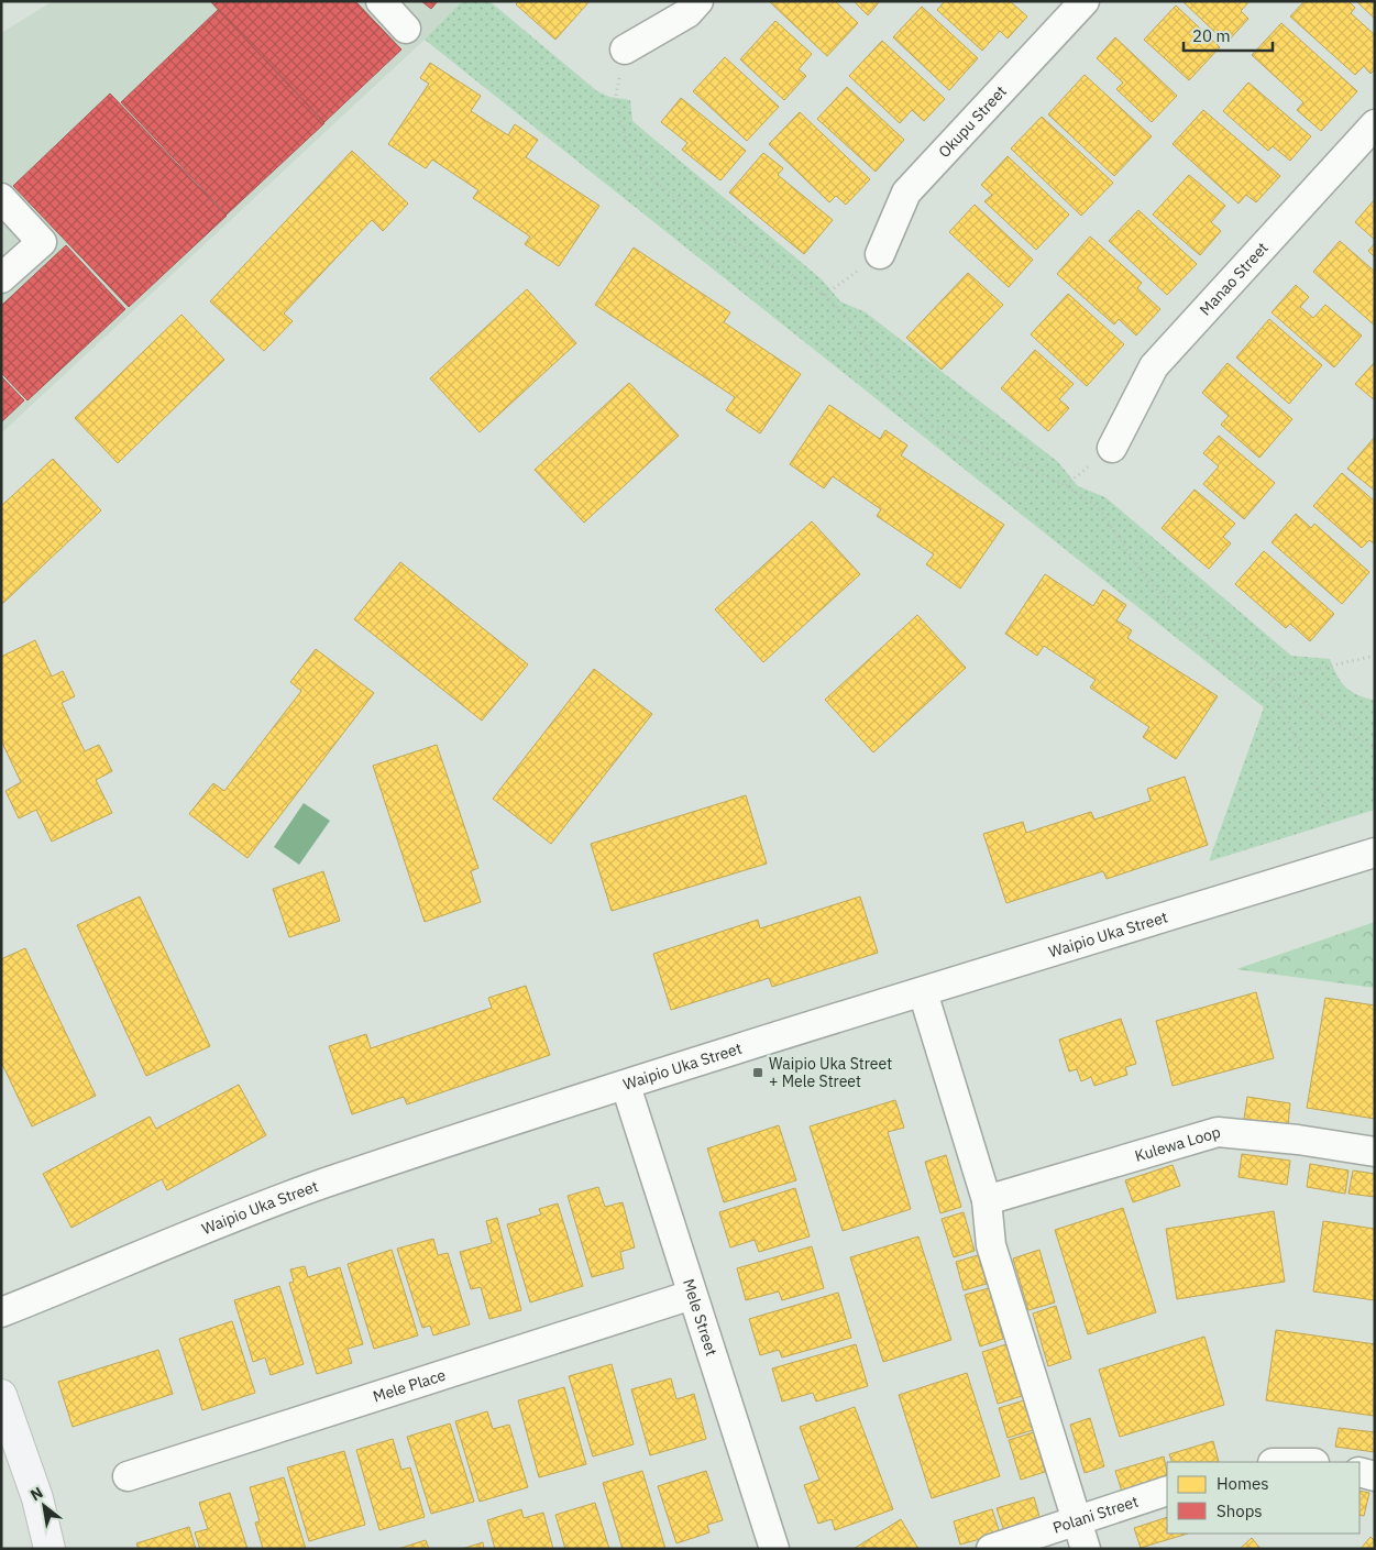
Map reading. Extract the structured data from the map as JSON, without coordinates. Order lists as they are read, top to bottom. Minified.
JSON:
{"streets":{"street":["Okupu Street","Manao Street","Waipio Uka Street","Kulewa Loop","Mele Street","Mele Place","Polani Street"]},"crossings":[["Waipio Uka Street","Mele Street"],["Mele Street","Mele Place"]],"places":{"transit":["Waipio Uka Street + Mele Street"]},"legend":["Homes","Shops"],"scale_bar":"20 m","north":"top left"}
